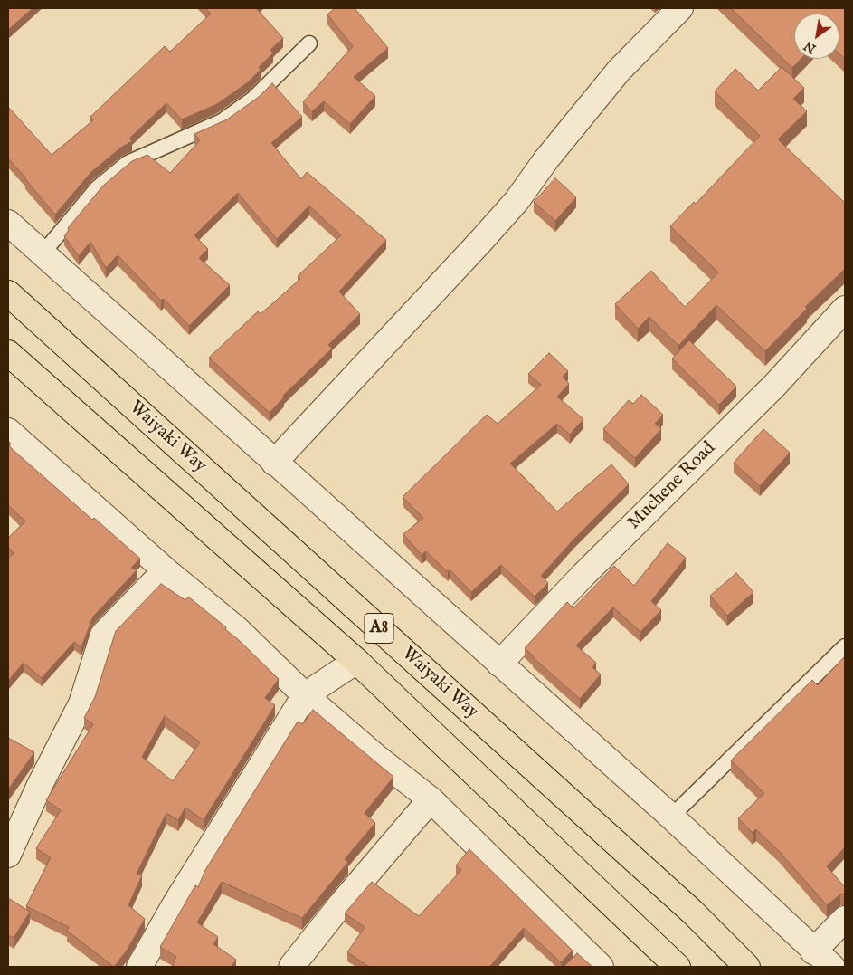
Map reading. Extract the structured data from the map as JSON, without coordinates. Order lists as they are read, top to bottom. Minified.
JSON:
{"streets":{"highway":["Waiyaki Way","A8"],"street":["Muchene Road"]},"north":"bottom left"}
